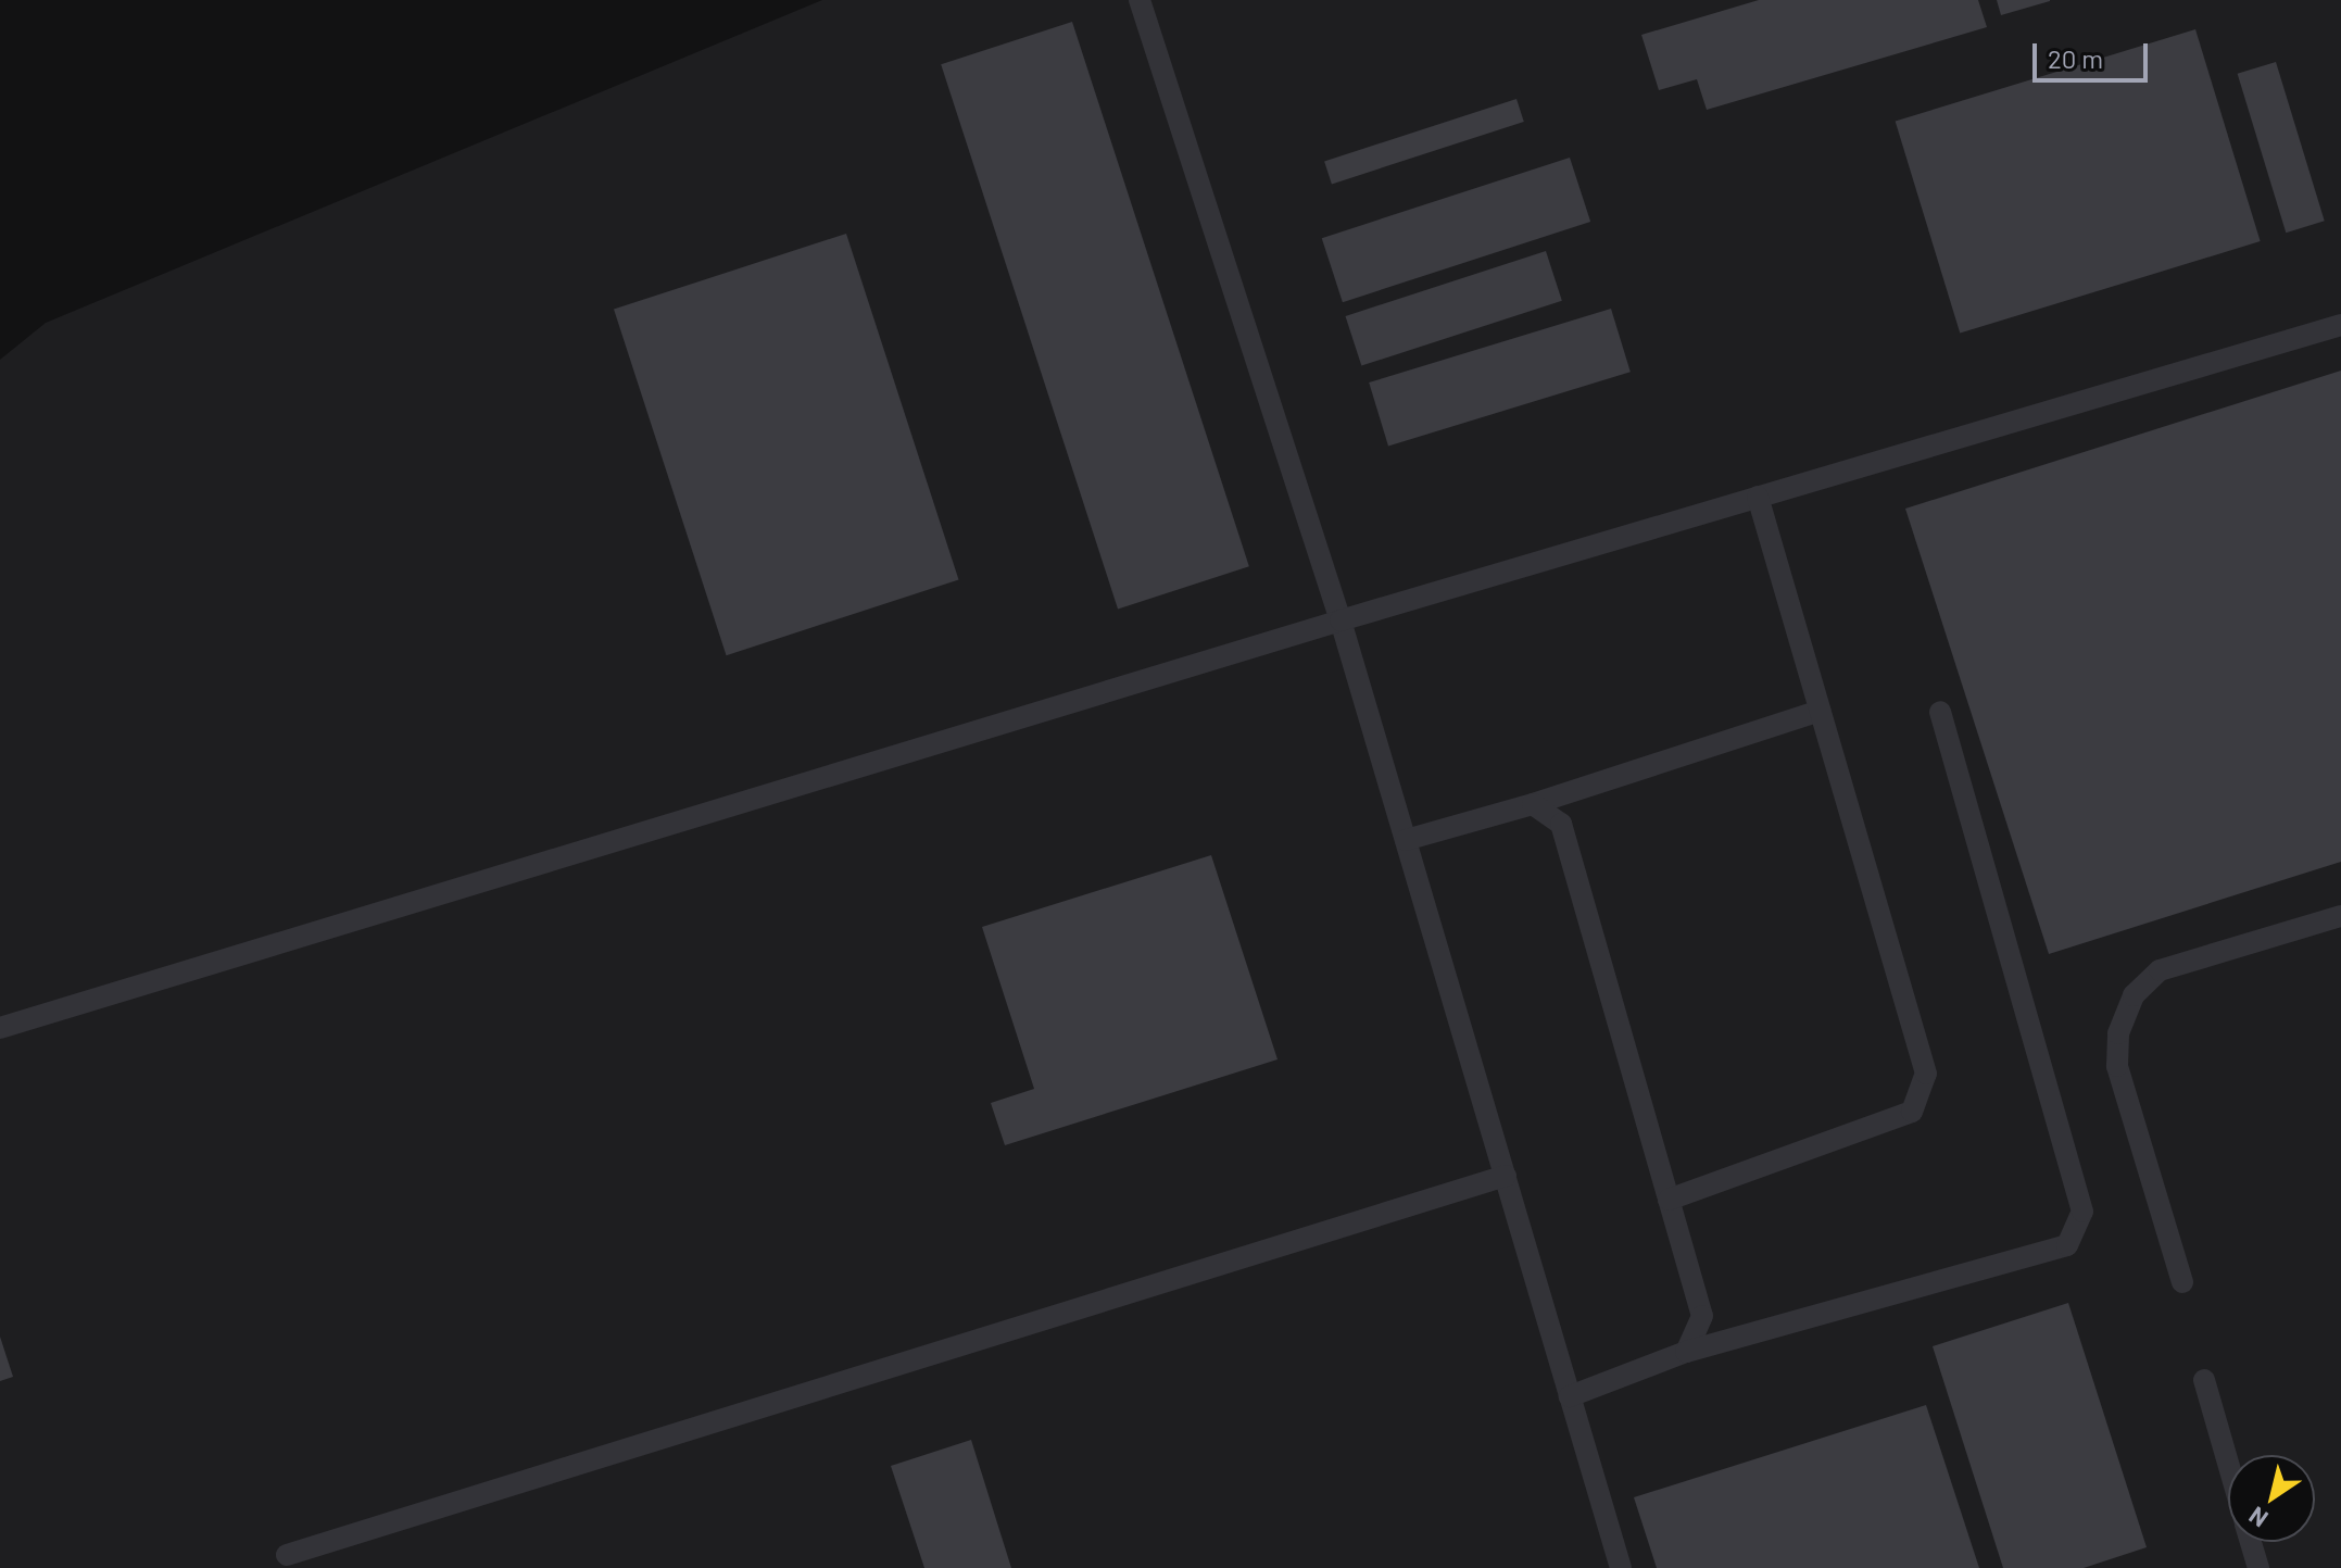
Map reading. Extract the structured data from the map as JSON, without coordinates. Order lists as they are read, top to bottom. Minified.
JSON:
{"scale_bar":"20 m","north":"bottom left"}
